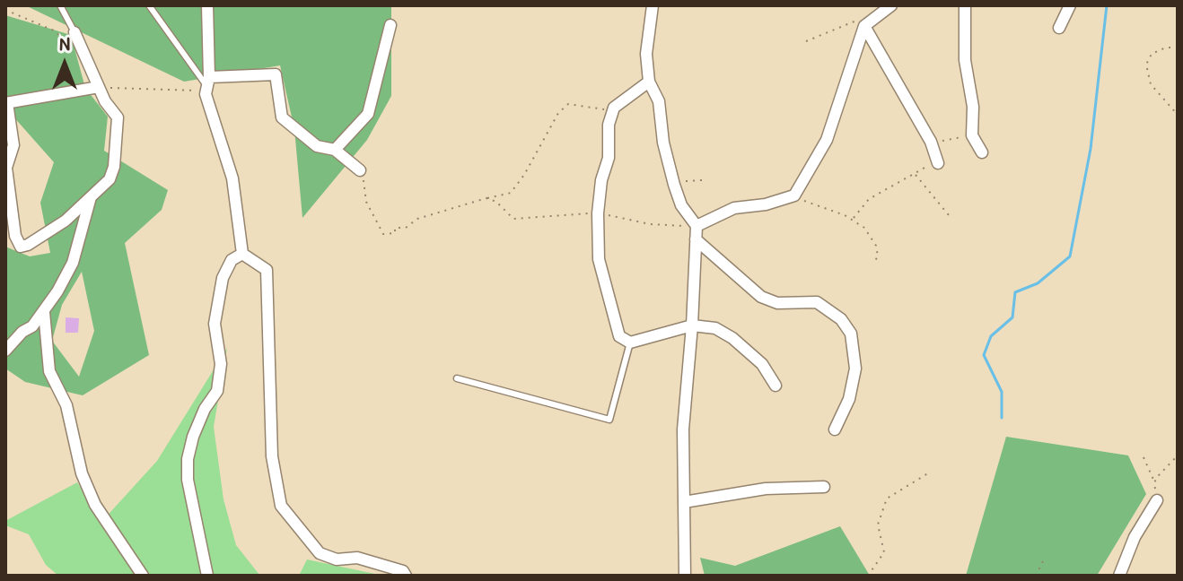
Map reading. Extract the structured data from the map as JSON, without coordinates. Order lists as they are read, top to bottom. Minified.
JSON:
{"north":"top"}
